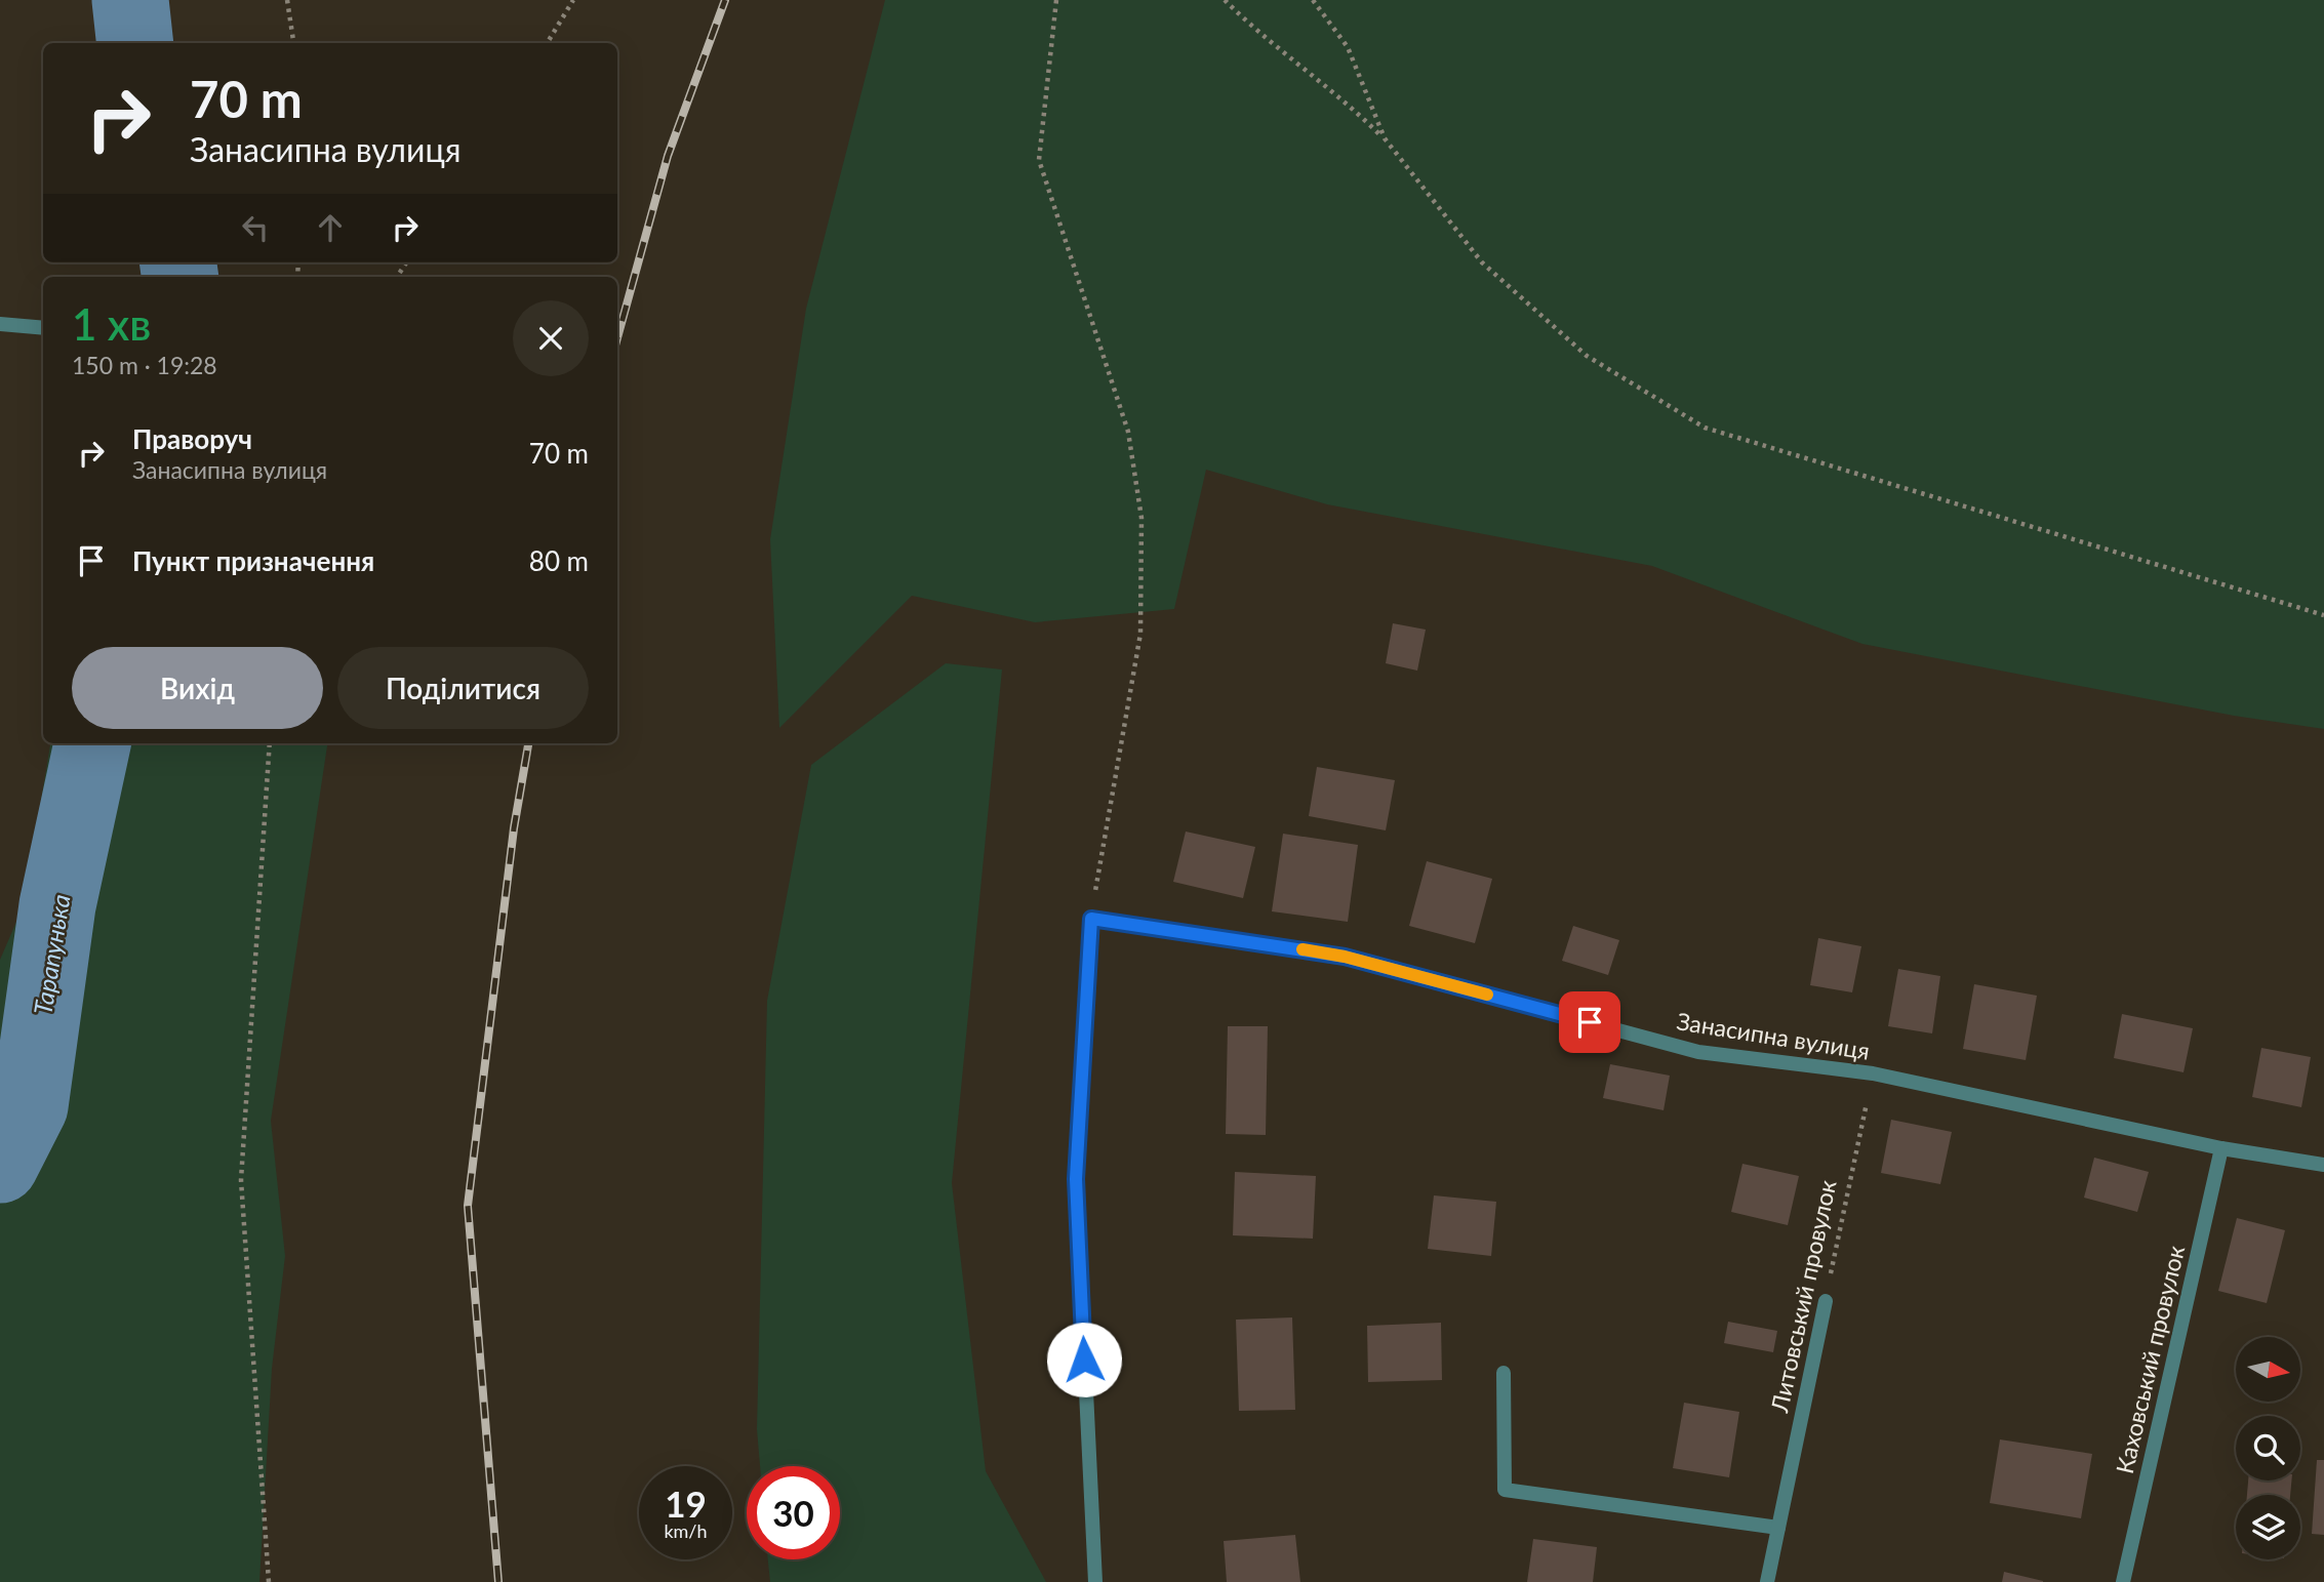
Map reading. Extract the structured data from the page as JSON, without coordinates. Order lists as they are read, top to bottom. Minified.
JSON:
{"streets":{"street":["Занасипна вулиця","Литовський провулок","Каховський провулок"]},"crossings":[["Занасипна вулиця","Литовський провулок"],["Занасипна вулиця","Каховський провулок"]],"water":["Тарапунька"],"north":"right","page":{"turn":["70 m","Занасипна вулиця"],"heading":["1 хв","150 m · 19:28"],"list":[{"name":"Праворуч","note":"Занасипна вулиця","value":"70 m"},{"name":"Пункт призначення","value":"80 m"}],"buttons":["Вихід","Поділитися"],"speed":"19 km/h","limit":"30"}}
